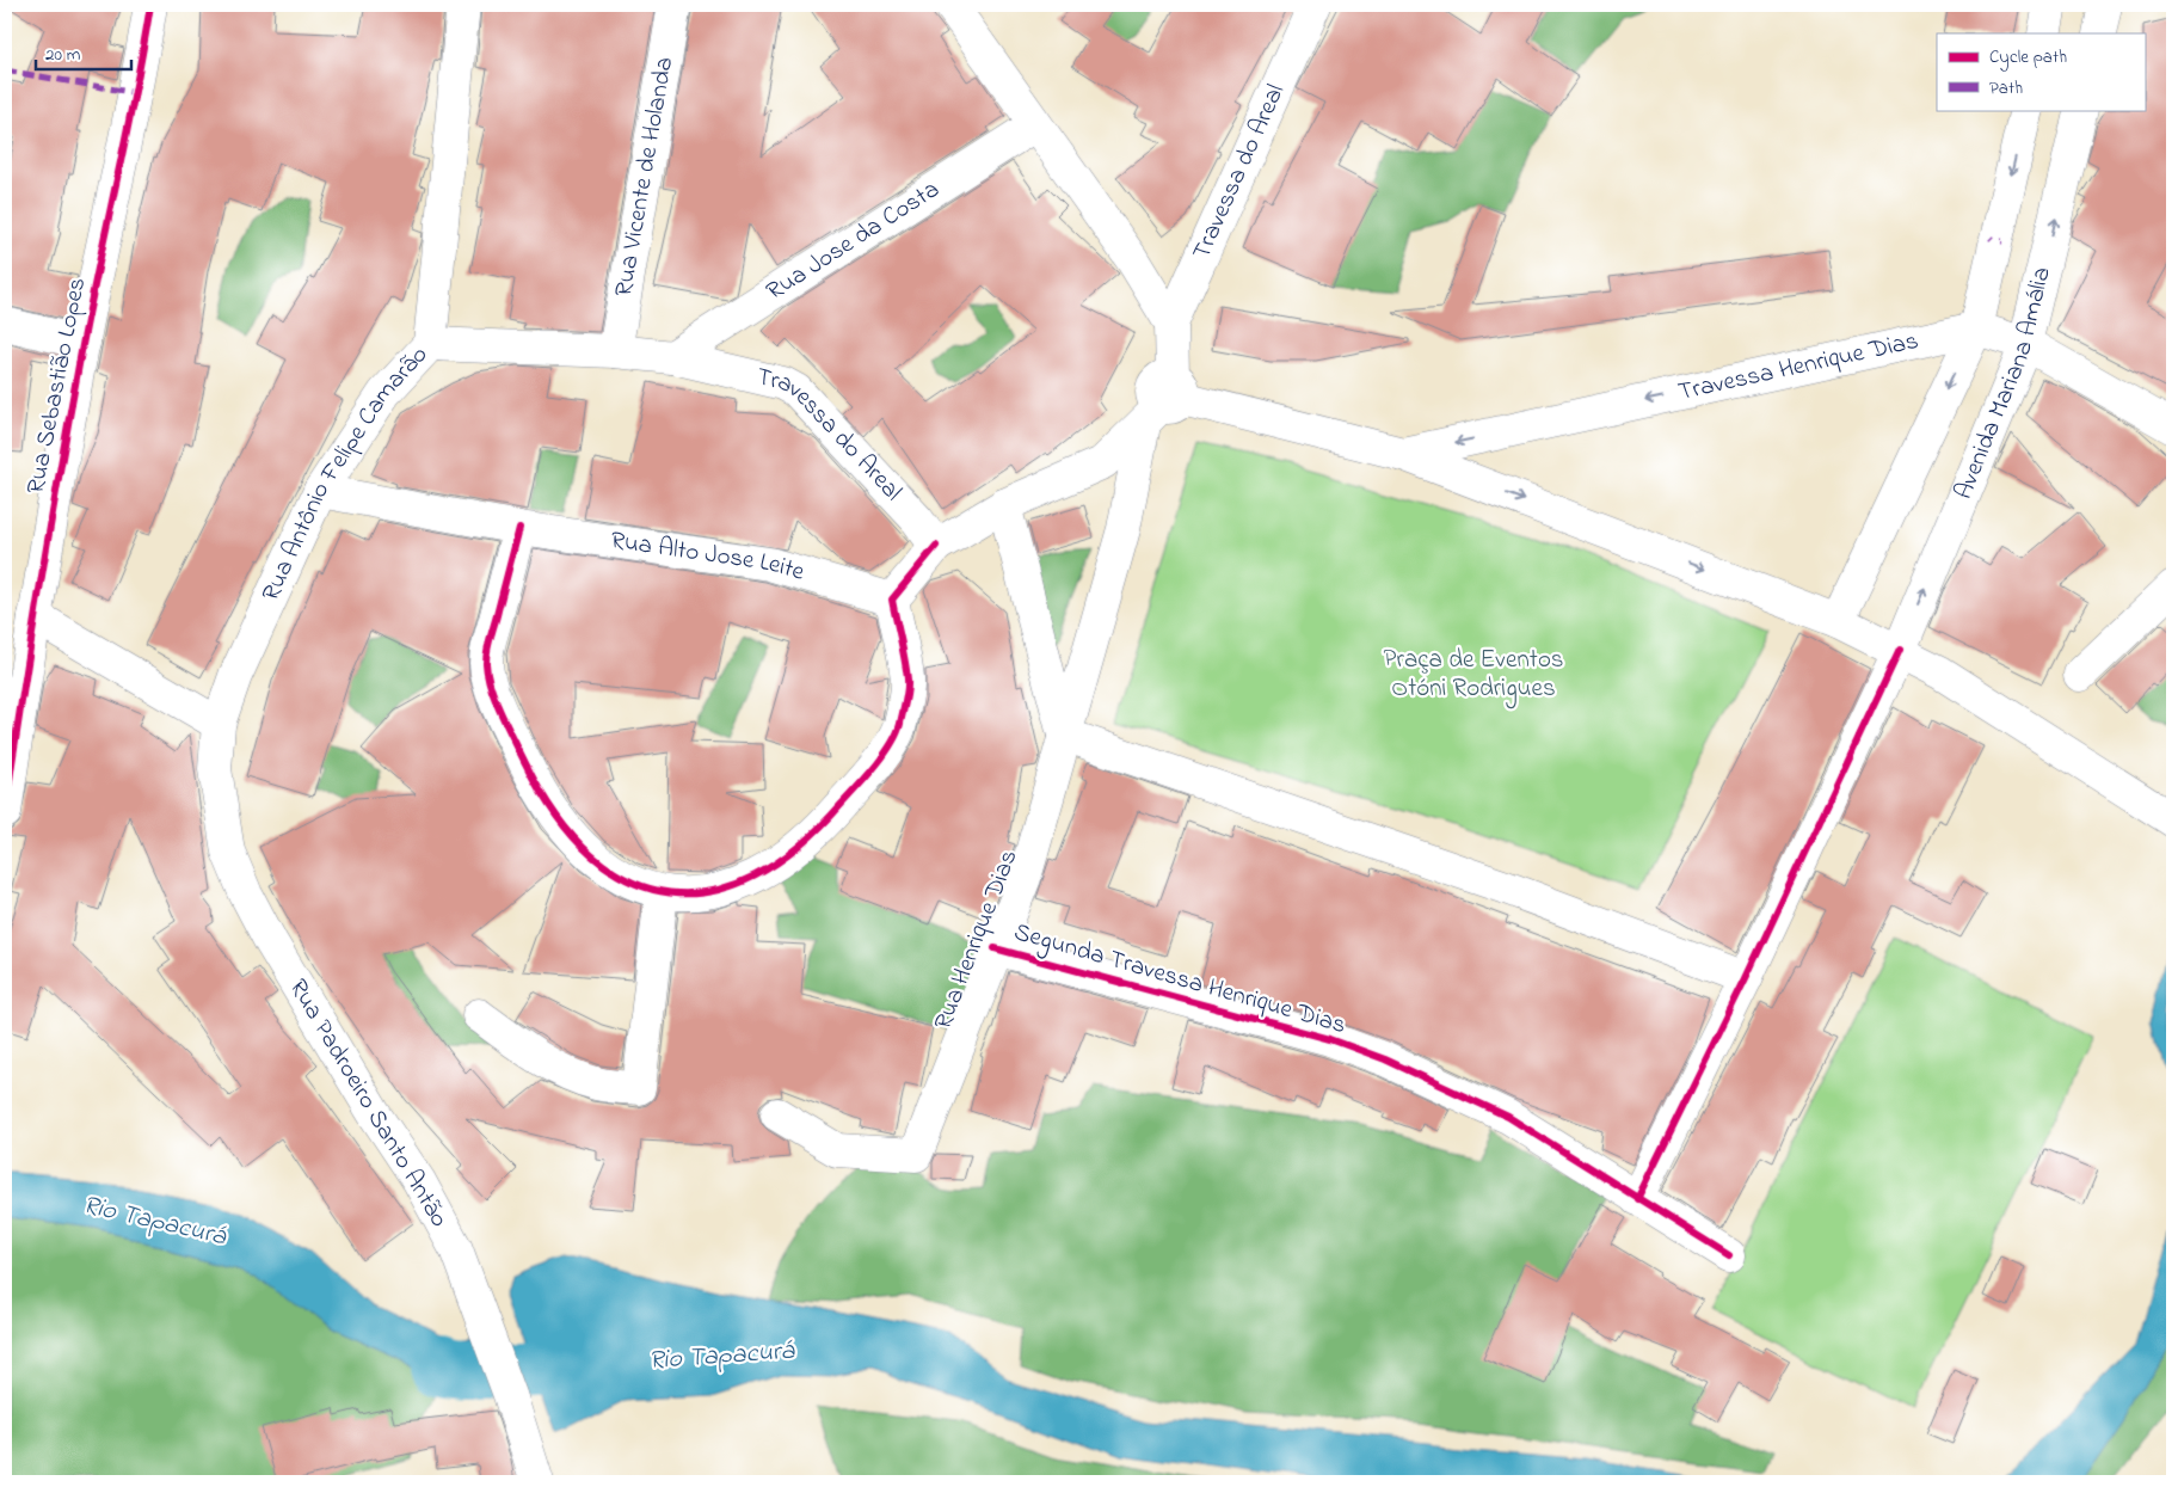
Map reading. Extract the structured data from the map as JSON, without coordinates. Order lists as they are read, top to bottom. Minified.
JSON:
{"streets":{"street":["Travessa do Areal","Rua Vicente de Holanda","Rua Jose da Costa","Travessa Henrique Dias","Avenida Mariana Amália","Rua Sebastião Lopes","Rua Antônio Felipe Camarão","Rua Alto Jose Leite","Rua Henrique Dias","Segunda Travessa Henrique Dias","Rua Padroeiro Santo Antão"]},"crossings":[["Travessa do Areal","Rua Vicente de Holanda"],["Travessa do Areal","Rua Jose da Costa"],["Travessa do Areal","Travessa Henrique Dias"],["Travessa do Areal","Rua Antônio Felipe Camarão"],["Travessa do Areal","Rua Henrique Dias"],["Travessa Henrique Dias","Avenida Mariana Amália"],["Travessa Henrique Dias","Rua Henrique Dias"],["Avenida Mariana Amália","Segunda Travessa Henrique Dias"],["Rua Antônio Felipe Camarão","Rua Alto Jose Leite"],["Rua Antônio Felipe Camarão","Rua Padroeiro Santo Antão"],["Rua Henrique Dias","Segunda Travessa Henrique Dias"]],"water":["Rio Tapacurá"],"parks":["Praça de Eventos Otóni Rodrigues"],"legend":["Cycle path","Path"],"scale_bar":"20 m"}
